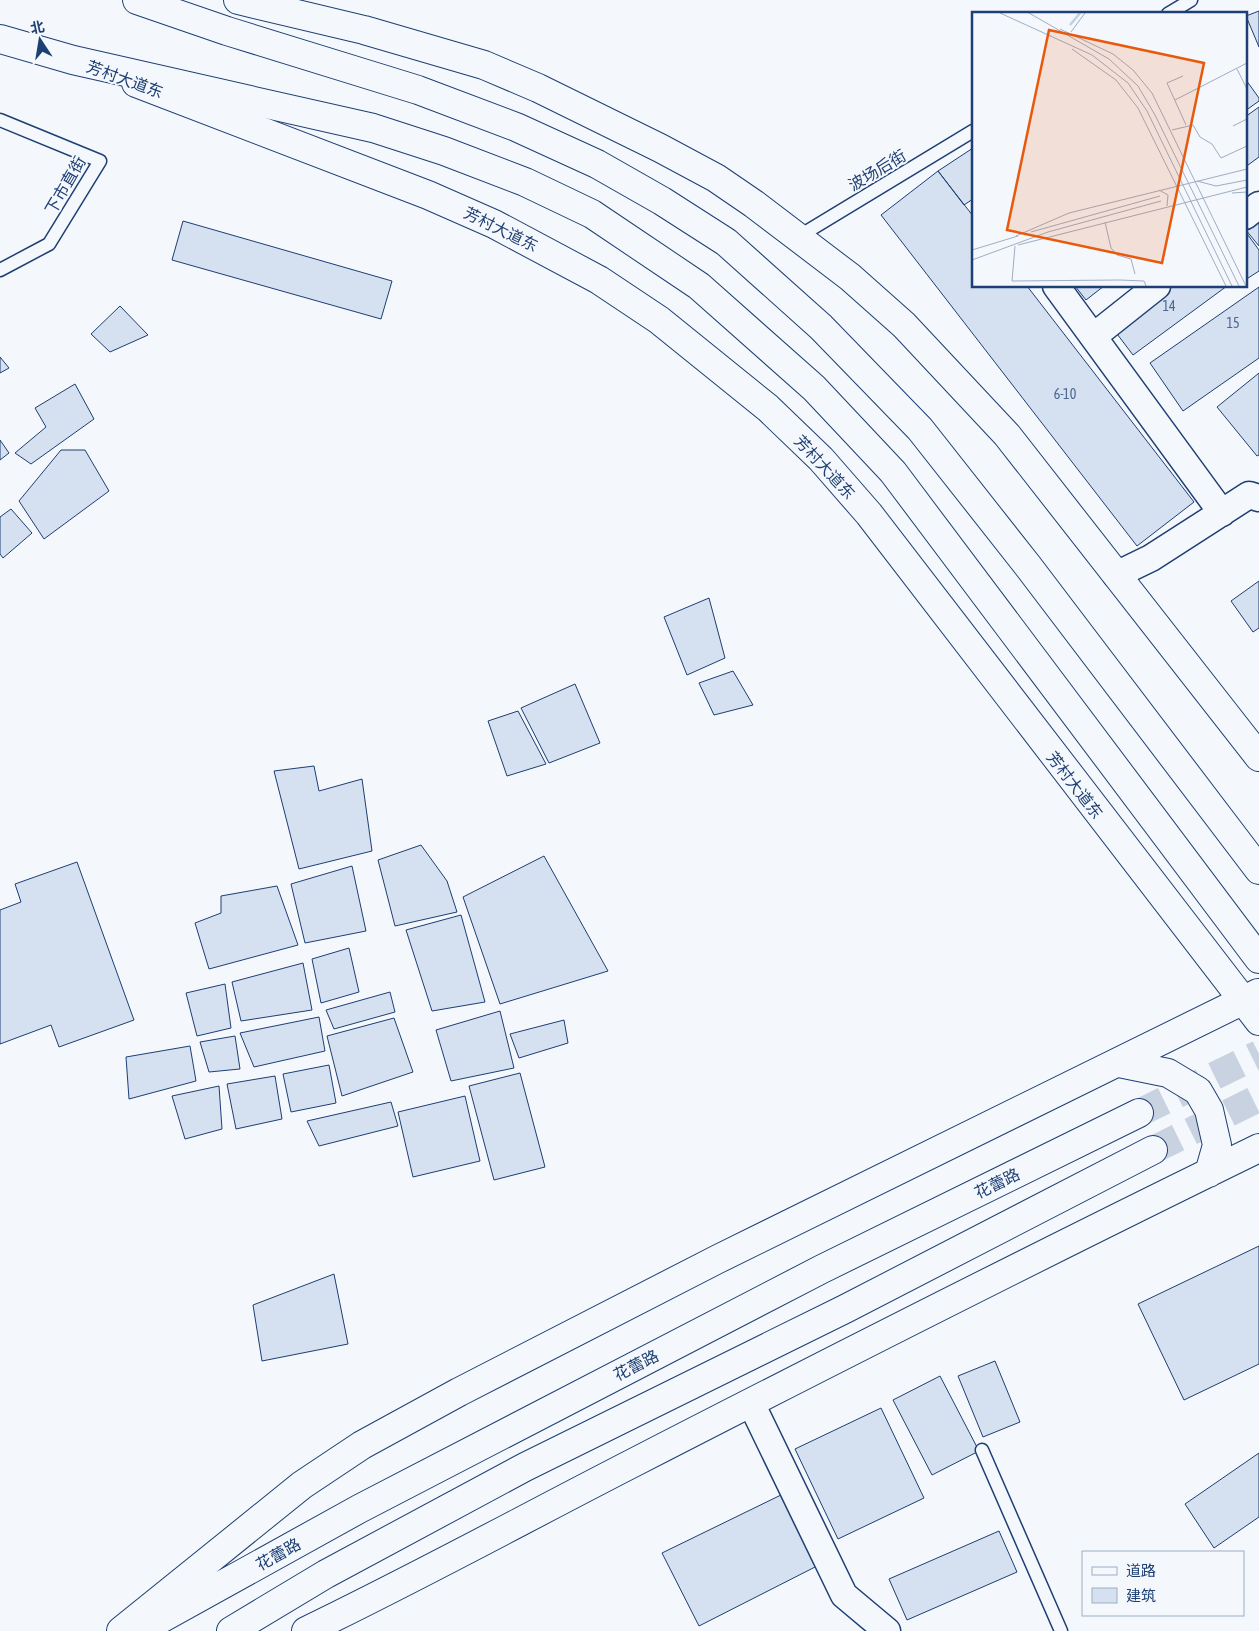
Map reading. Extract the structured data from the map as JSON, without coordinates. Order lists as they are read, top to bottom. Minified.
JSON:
{"streets":{"main road":["芳村大道东","花蕾路"],"lane":["波场后街","下市直街"]},"house_numbers":["14","15","6-10"],"legend":["道路","建筑"],"north":"top"}
